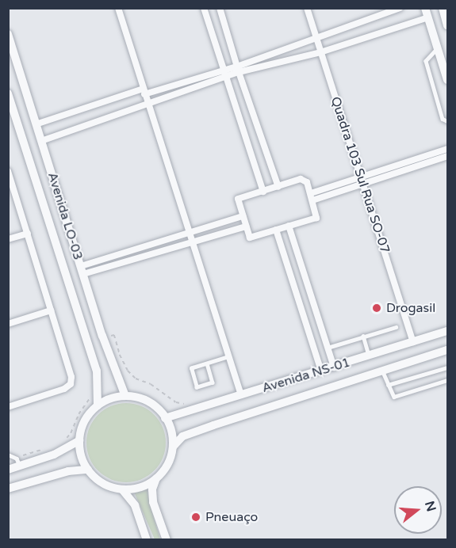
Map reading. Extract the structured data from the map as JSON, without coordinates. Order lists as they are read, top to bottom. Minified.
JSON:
{"streets":{"street":["Quadra 103 Sul Rua SO-07","Avenida LO-03","Avenida NS-01"]},"crossings":[["Quadra 103 Sul Rua SO-07","Avenida NS-01"],["Avenida LO-03","Avenida NS-01"]],"places":["Drogasil","Pneuaço"],"north":"right"}
